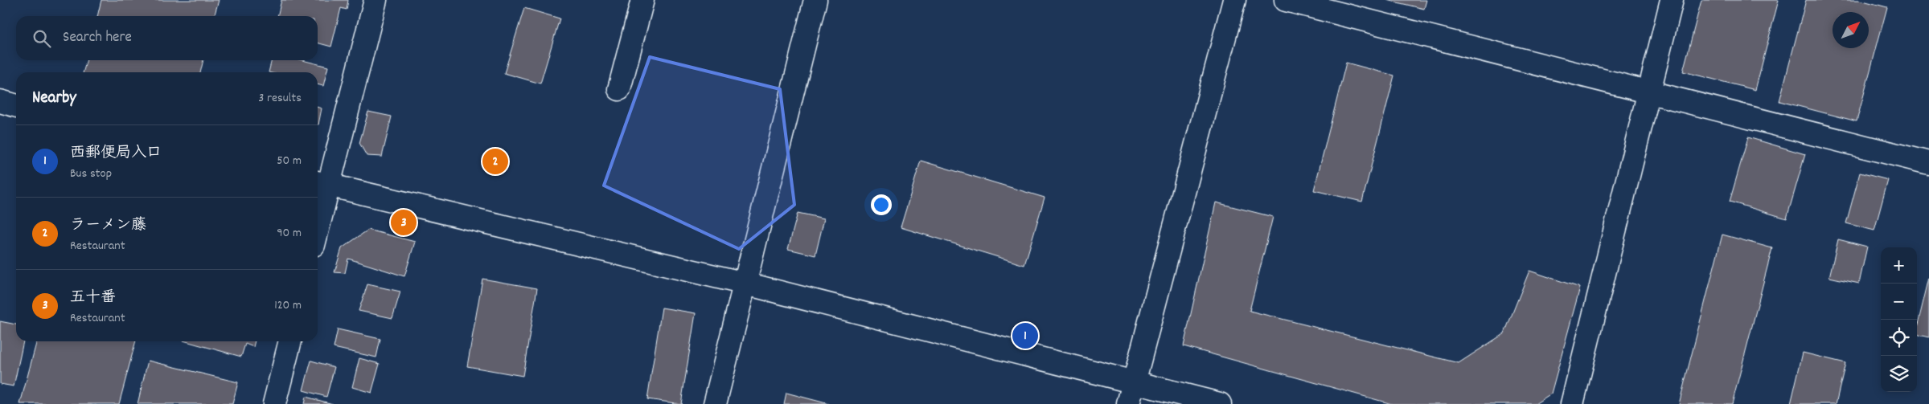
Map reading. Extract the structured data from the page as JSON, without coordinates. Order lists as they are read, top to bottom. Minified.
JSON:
{"north":"top right","page":{"search":"Search here","heading":["Nearby","3 results"],"list":[{"mark":"1","name":"西郵便局入口","note":"Bus stop","value":"50 m"},{"mark":"2","name":"ラーメン藤","note":"Restaurant","value":"90 m"},{"mark":"3","name":"五十番","note":"Restaurant","value":"120 m"}],"pins":["2","3","1"],"map_buttons":["+","−"]}}
